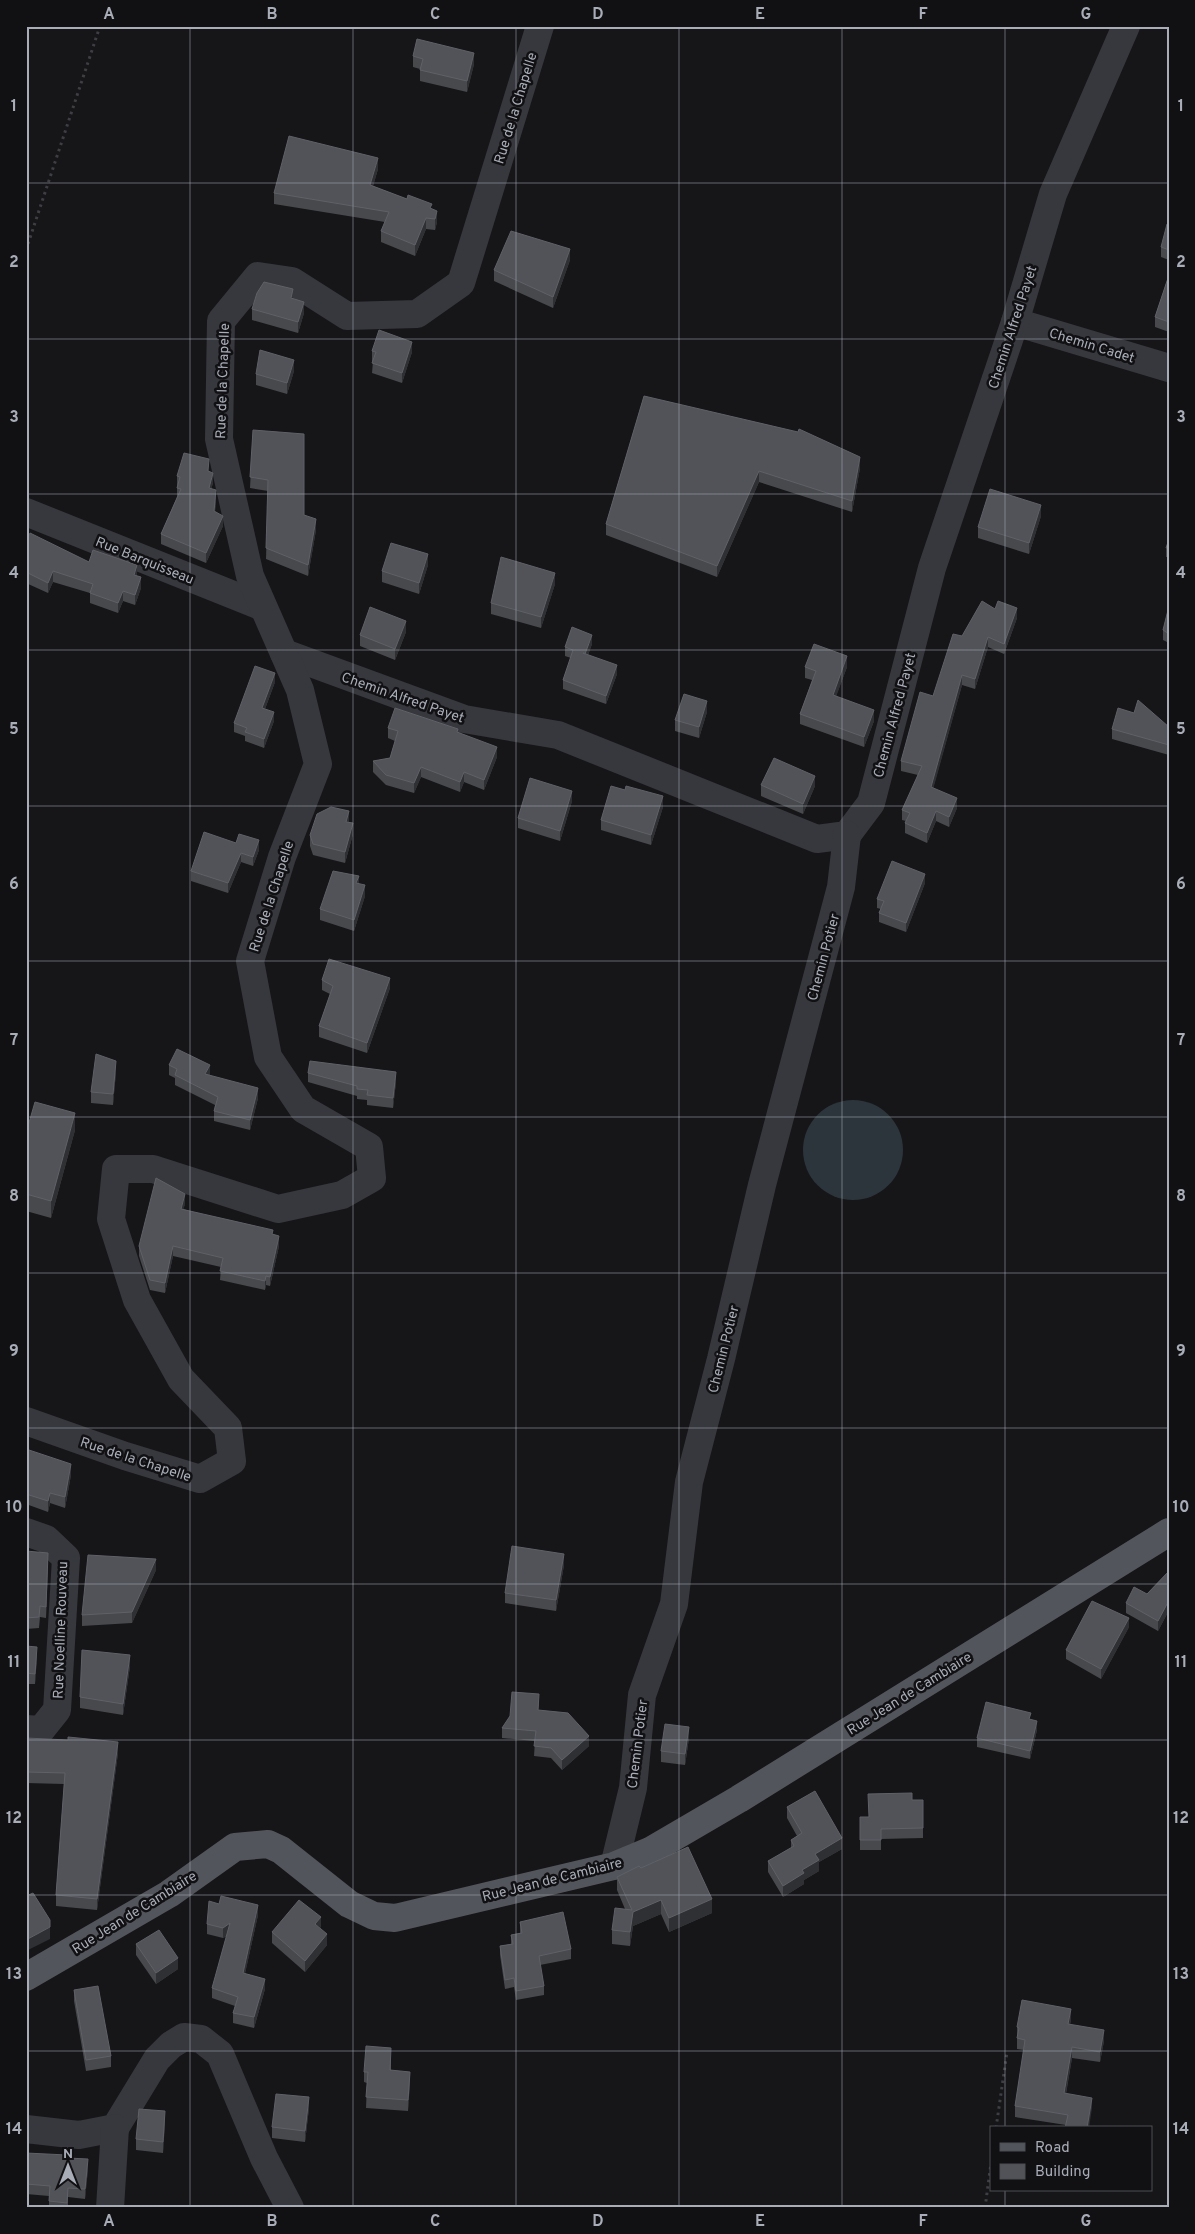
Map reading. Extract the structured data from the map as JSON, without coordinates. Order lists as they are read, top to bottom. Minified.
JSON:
{"streets":{"main road":["Rue Jean de Cambiaire"],"street":["Rue de la Chapelle","Chemin Alfred Payet","Chemin Cadet","Rue Barquisseau","Chemin Potier","Rue Noelline Rouveau"]},"crossings":[["Rue de la Chapelle","Chemin Alfred Payet"],["Rue de la Chapelle","Rue Barquisseau"],["Chemin Alfred Payet","Chemin Cadet"],["Chemin Alfred Payet","Chemin Potier"],["Chemin Potier","Rue Jean de Cambiaire"]],"legend":["Road","Building"],"north":"top","grid":{"columns":["A","B","C","D","E","F","G"],"rows":["1","2","3","4","5","6","7","8","9","10","11","12","13","14"]}}
